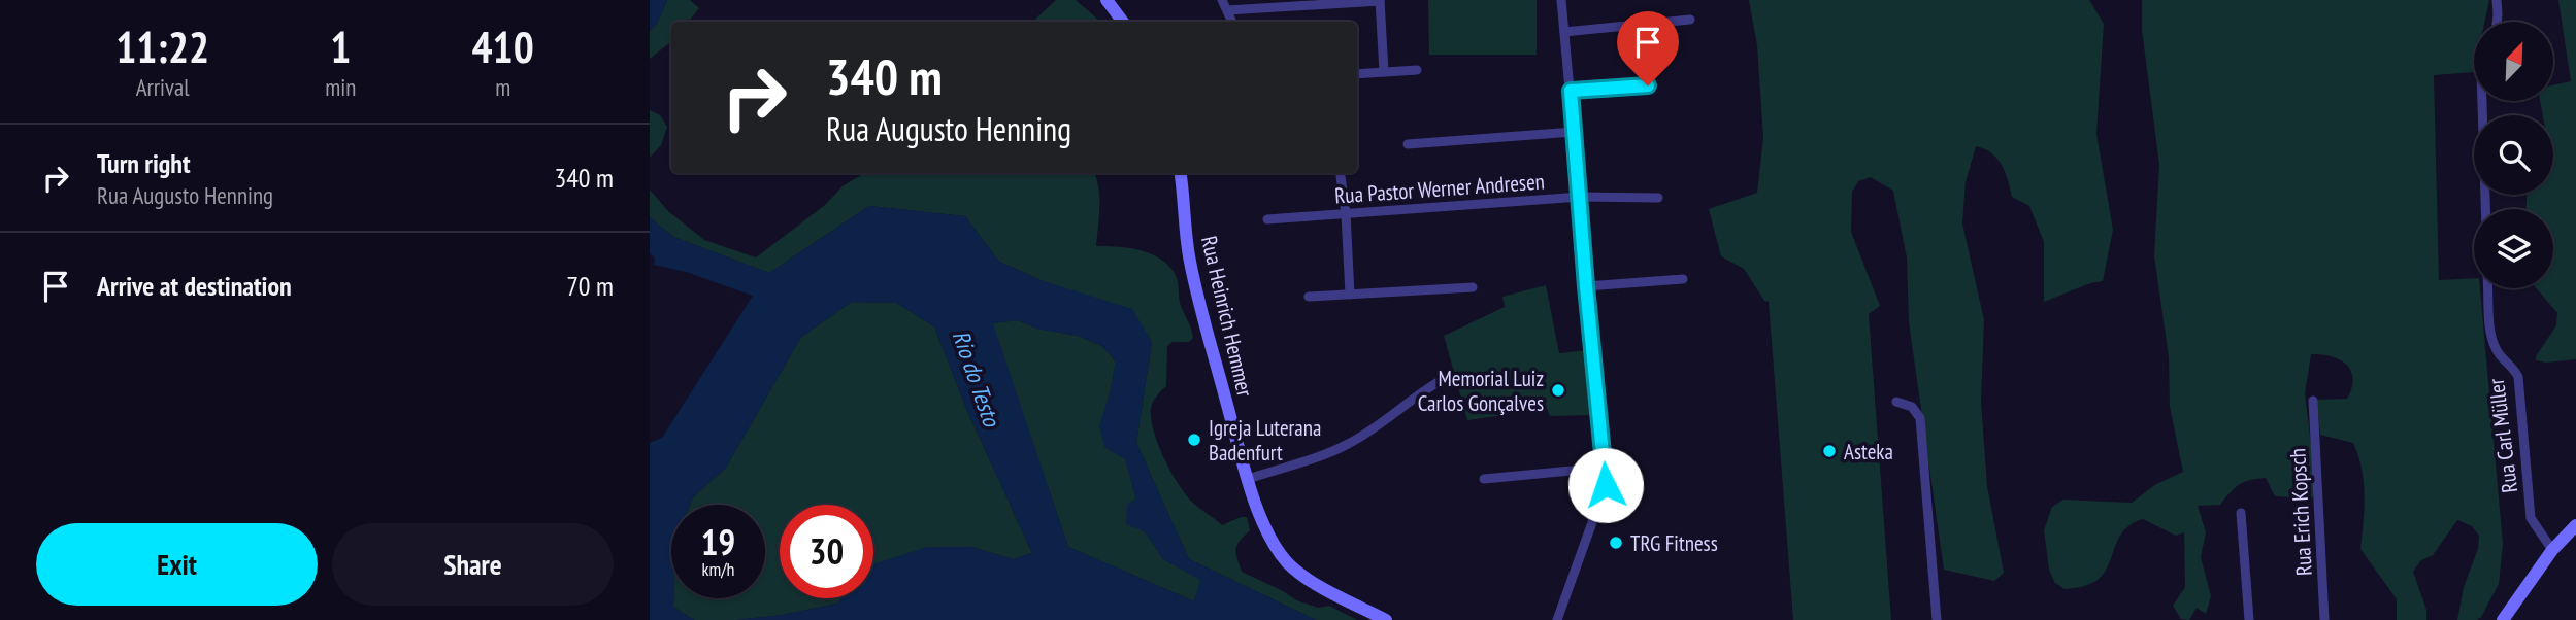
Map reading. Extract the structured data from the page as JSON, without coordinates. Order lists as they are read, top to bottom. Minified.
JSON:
{"streets":{"street":["Rua Pastor Werner Andresen","Rua Heinrich Hemmer","Rua Carl Müller","Rua Erich Kopsch"]},"water":["Rio do Testo"],"places":["Memorial Luiz Carlos Gonçalves","Igreja Luterana Badenfurt","Asteka","TRG Fitness"],"north":"top right","page":{"eta":["11:22","Arrival","1","min","410","m"],"turn":["340 m","Rua Augusto Henning"],"list":[{"name":"Turn right","note":"Rua Augusto Henning","value":"340 m"},{"name":"Arrive at destination","value":"70 m"}],"speed":"19 km/h","limit":"30","buttons":["Exit","Share"]}}
